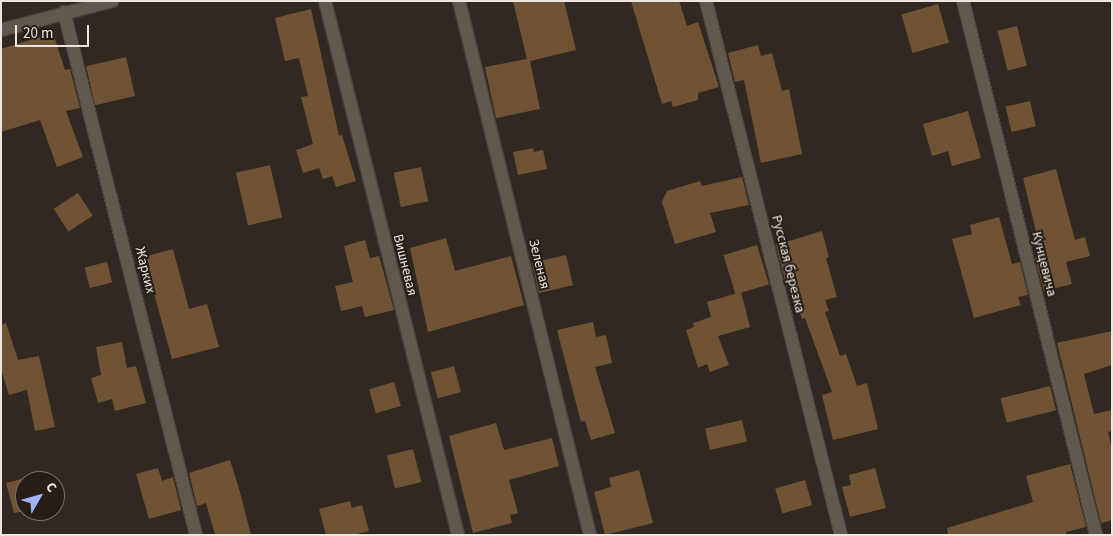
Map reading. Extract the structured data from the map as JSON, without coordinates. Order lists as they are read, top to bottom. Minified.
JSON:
{"streets":{"street":["Зеленая","Русская березка","Кунцевича","Вишневая","Жарких"]},"scale_bar":"20 m","north":"top right"}
